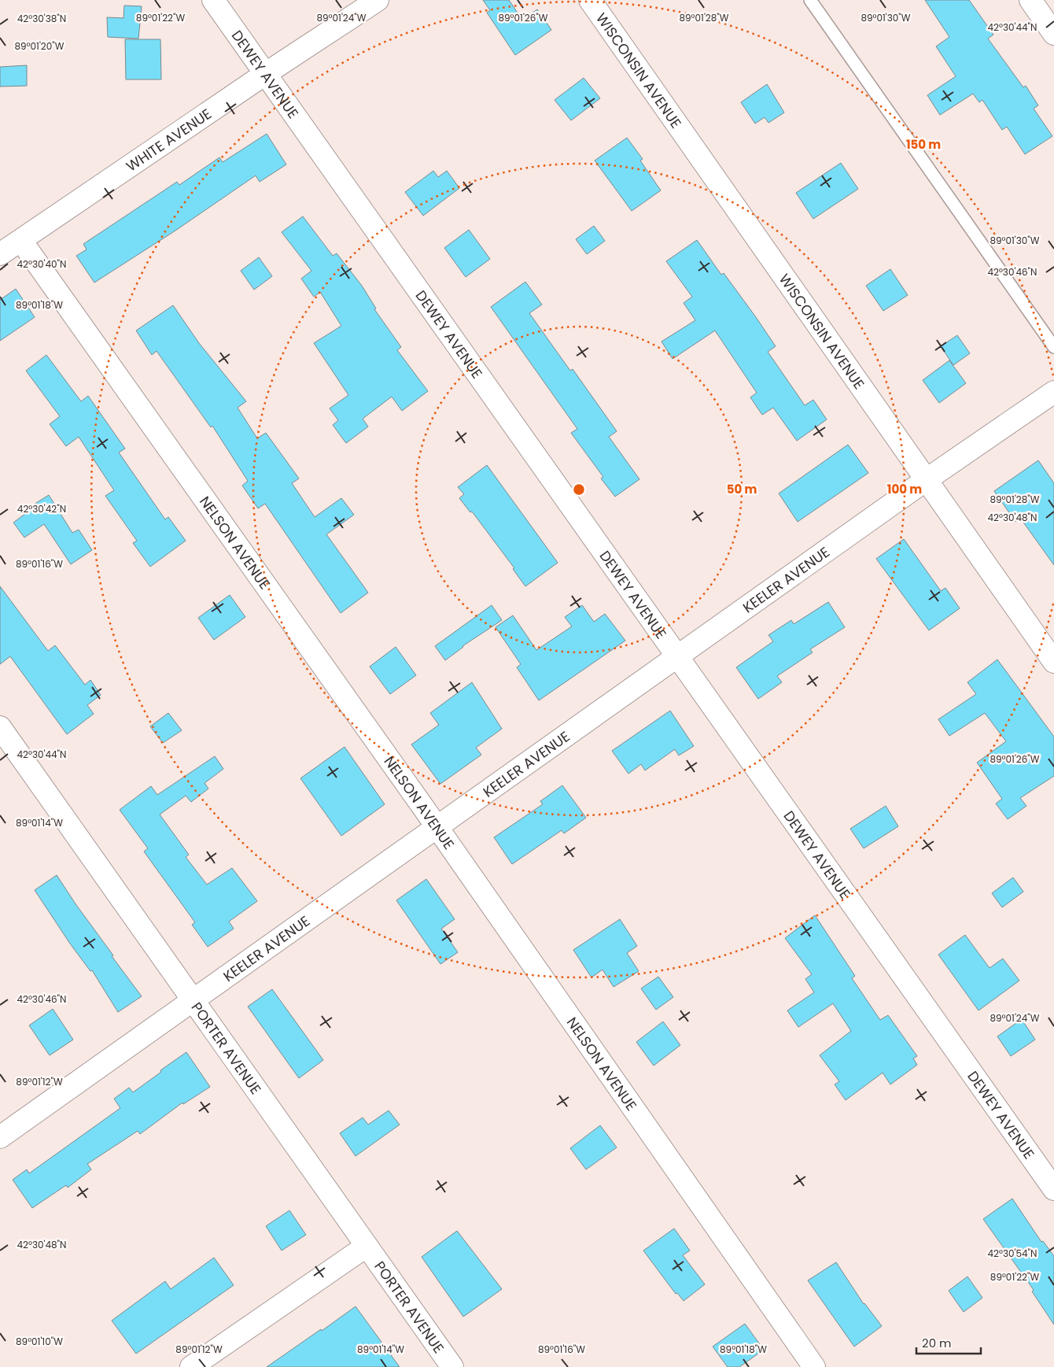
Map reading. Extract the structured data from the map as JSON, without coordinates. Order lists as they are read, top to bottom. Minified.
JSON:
{"streets":{"street":["WISCONSIN AVENUE","DEWEY AVENUE","WHITE AVENUE","NELSON AVENUE","KEELER AVENUE","PORTER AVENUE"]},"crossings":[["WISCONSIN AVENUE","KEELER AVENUE"],["DEWEY AVENUE","WHITE AVENUE"],["DEWEY AVENUE","KEELER AVENUE"],["WHITE AVENUE","NELSON AVENUE"],["NELSON AVENUE","KEELER AVENUE"],["KEELER AVENUE","PORTER AVENUE"]],"scale_bar":"20 m","coordinates":["89°01'22\"W","89°01'26\"W","89°01'28\"W","89°01'30\"W","89°01'24\"W","42°30'38\"N","42°30'44\"N","89°01'20\"W","42°30'40\"N","42°30'46\"N","89°01'18\"W","42°30'42\"N","42°30'48\"N","89°01'16\"W","89°01'14\"W","89°01'12\"W","42°30'54\"N","89°01'10\"W"],"rings":["150 m","50 m","100 m"]}
